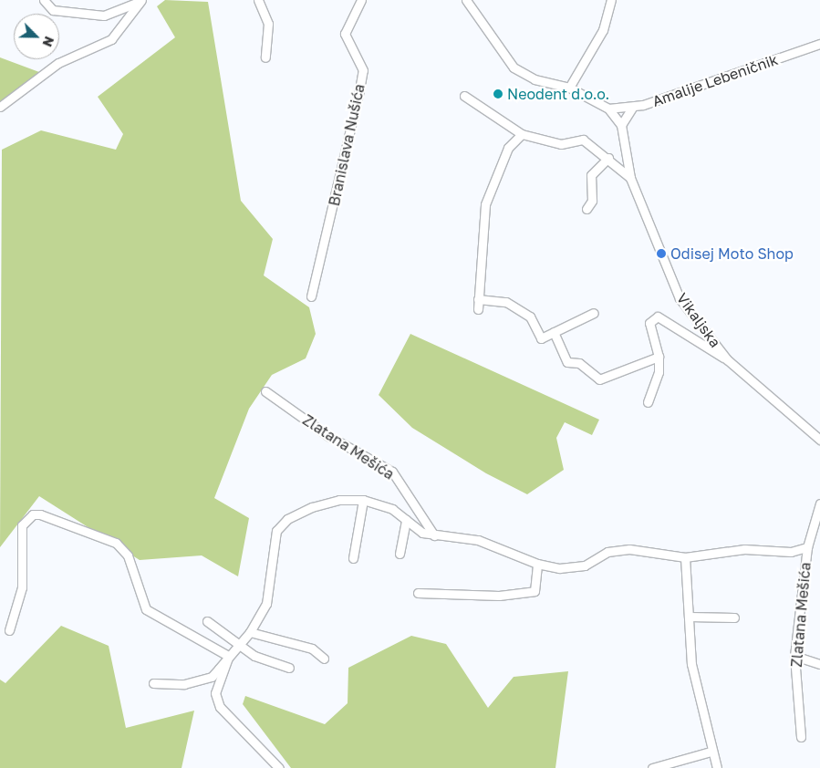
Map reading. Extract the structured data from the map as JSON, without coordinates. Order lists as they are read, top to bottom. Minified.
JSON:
{"streets":{"street":["Amalije Lebeničnik","Branislava Nušića","Vikaljska","Zlatana Mešića"]},"places":["Neodent d.o.o.","Odisej Moto Shop"],"north":"bottom right"}
